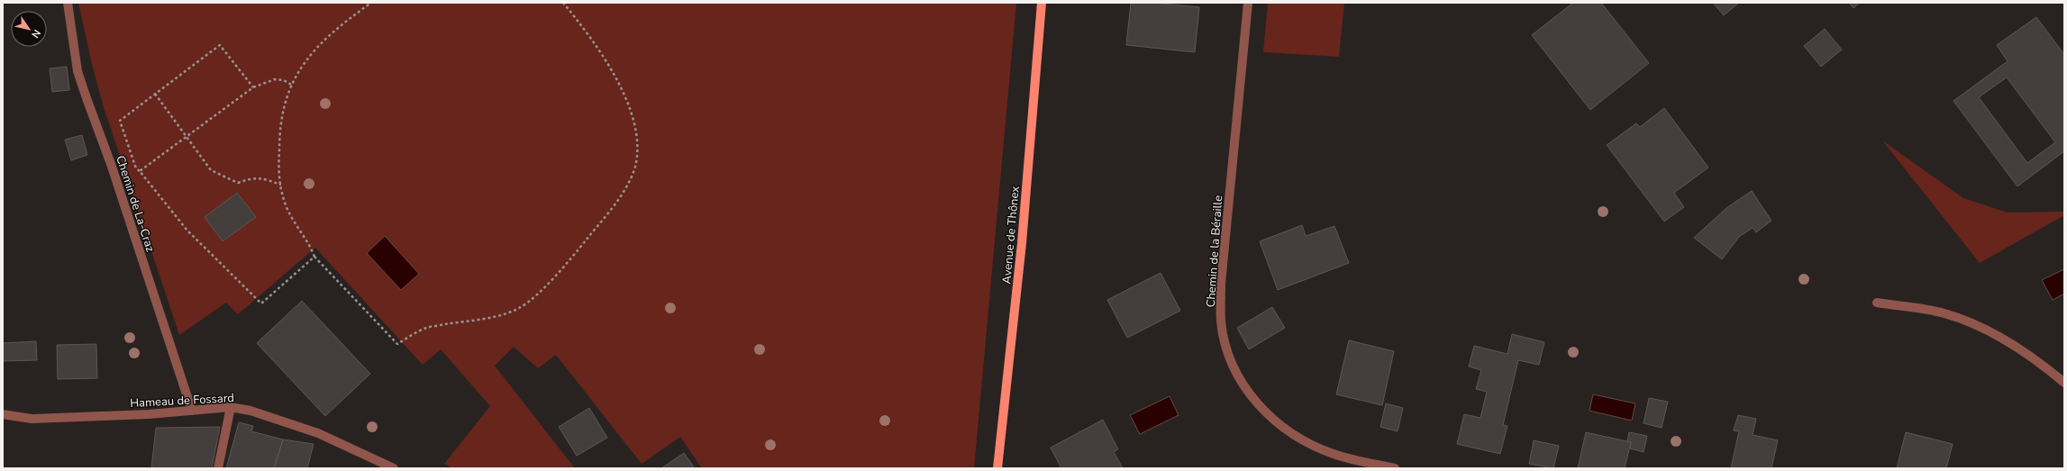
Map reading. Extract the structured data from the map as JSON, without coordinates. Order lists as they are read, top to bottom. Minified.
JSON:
{"streets":{"main road":["Avenue de Thônex"],"street":["Chemin de La-Craz","Chemin de la Béraille","Hameau de Fossard"]},"crossings":[["Chemin de La-Craz","Hameau de Fossard"]],"north":"bottom right"}
